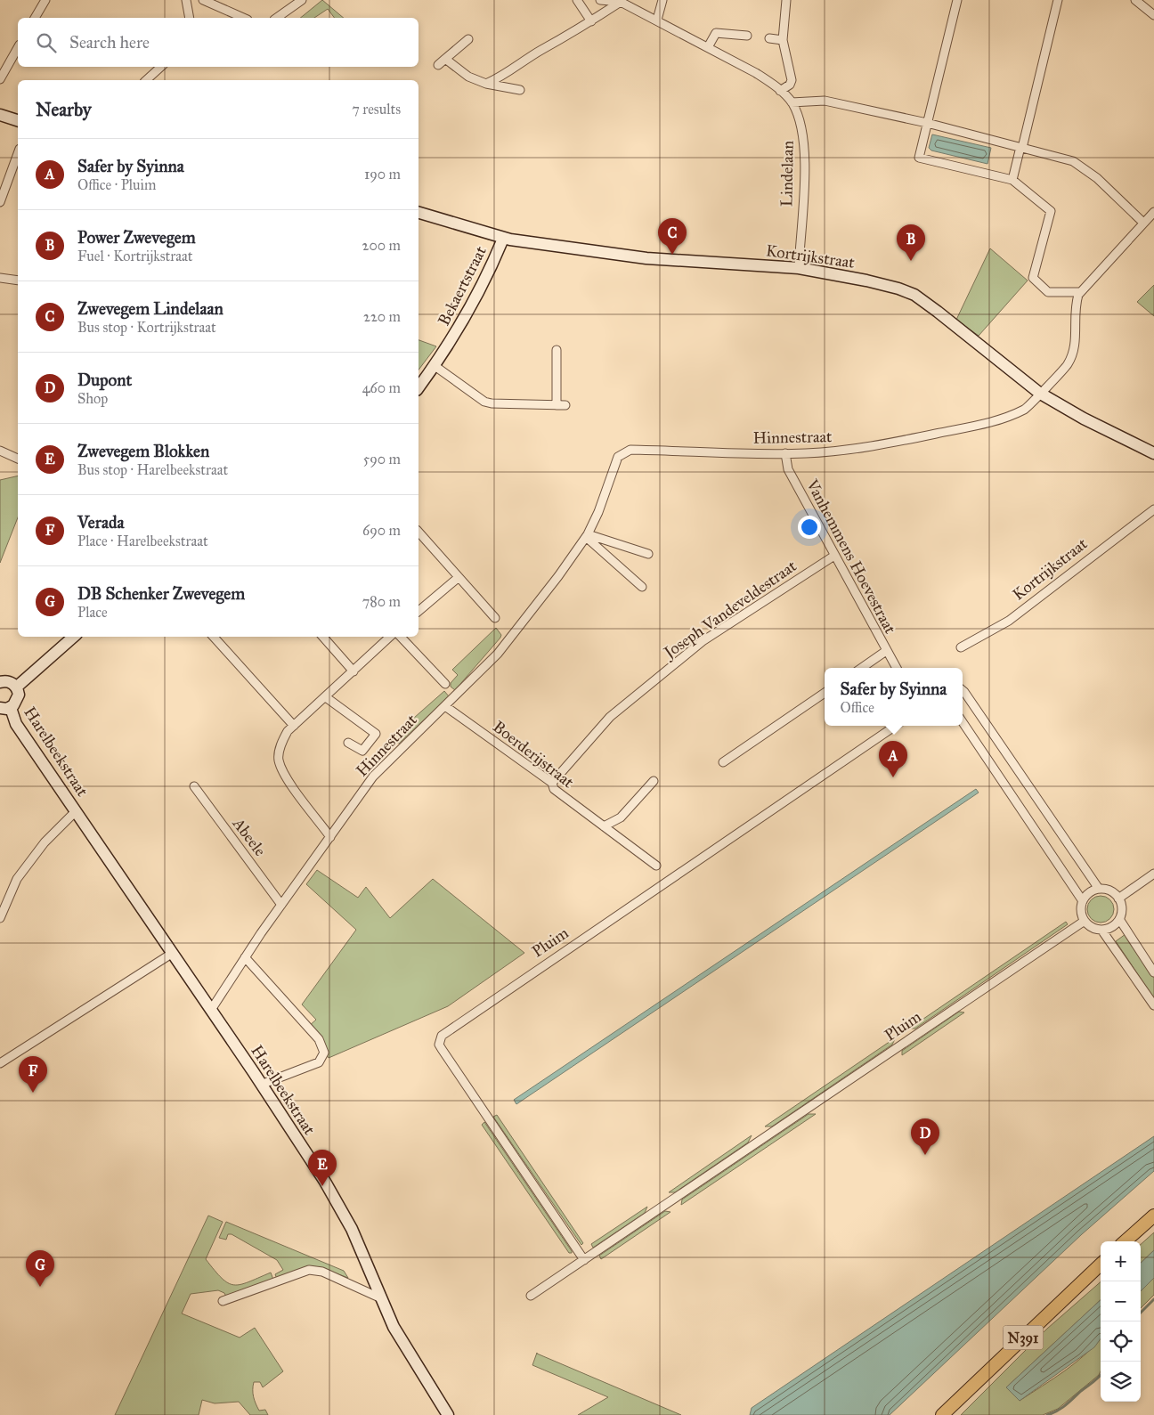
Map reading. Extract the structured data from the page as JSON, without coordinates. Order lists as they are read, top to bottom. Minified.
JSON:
{"streets":{"main road":["N391"],"street":["Lindelaan","Kortrijkstraat","Bekaertstraat","Hinnestraat","Vanhemmens Hoevestraat","Joseph Vandeveldestraat","Harelbeekstraat","Boerderijstraat","Abeele","Pluim"]},"crossings":[["Lindelaan","Kortrijkstraat"],["Kortrijkstraat","Bekaertstraat"],["Kortrijkstraat","Hinnestraat"],["Hinnestraat","Vanhemmens Hoevestraat"],["Hinnestraat","Harelbeekstraat"],["Hinnestraat","Boerderijstraat"],["Hinnestraat","Abeele"],["Vanhemmens Hoevestraat","Joseph Vandeveldestraat"],["Joseph Vandeveldestraat","Boerderijstraat"]],"page":{"search":"Search here","heading":["Nearby","7 results"],"list":[{"mark":"A","name":"Safer by Syinna","note":"Office · Pluim","value":"190 m"},{"mark":"B","name":"Power Zwevegem","note":"Fuel · Kortrijkstraat","value":"200 m"},{"mark":"C","name":"Zwevegem Lindelaan","note":"Bus stop · Kortrijkstraat","value":"220 m"},{"mark":"D","name":"Dupont","note":"Shop","value":"460 m"},{"mark":"E","name":"Zwevegem Blokken","note":"Bus stop · Harelbeekstraat","value":"590 m"},{"mark":"F","name":"Verada","note":"Place · Harelbeekstraat","value":"690 m"},{"mark":"G","name":"DB Schenker Zwevegem","note":"Place","value":"780 m"}],"pins":["C","B","A","F","D","E","G"],"popup":["Safer by Syinna","Office"],"map_buttons":["+","−"]}}
